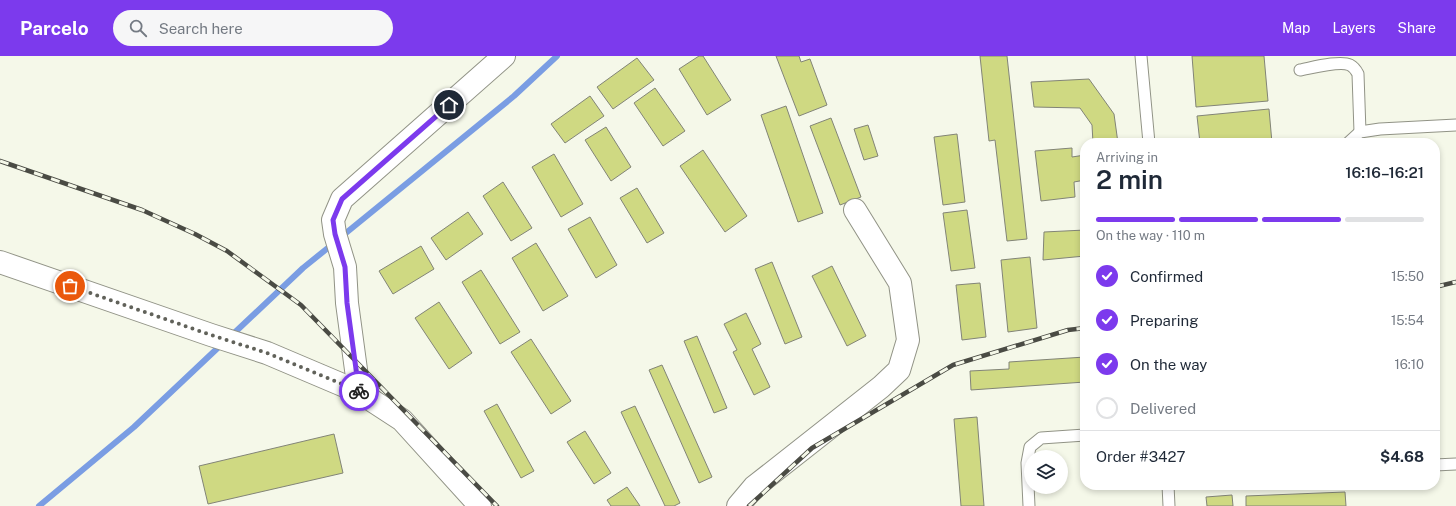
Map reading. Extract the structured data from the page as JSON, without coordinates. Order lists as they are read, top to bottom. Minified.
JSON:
{"page":{"header":"Parcelo","search":"Search here","nav":["Map","Layers","Share"],"heading":["2 min","Arriving in","16:16–16:21"],"panel":["Order #3427","$4.68"],"bar":"On the way · 110 m","list":[["Confirmed","15:50"],["Preparing","15:54"],["On the way","16:10"],"Delivered"]}}
